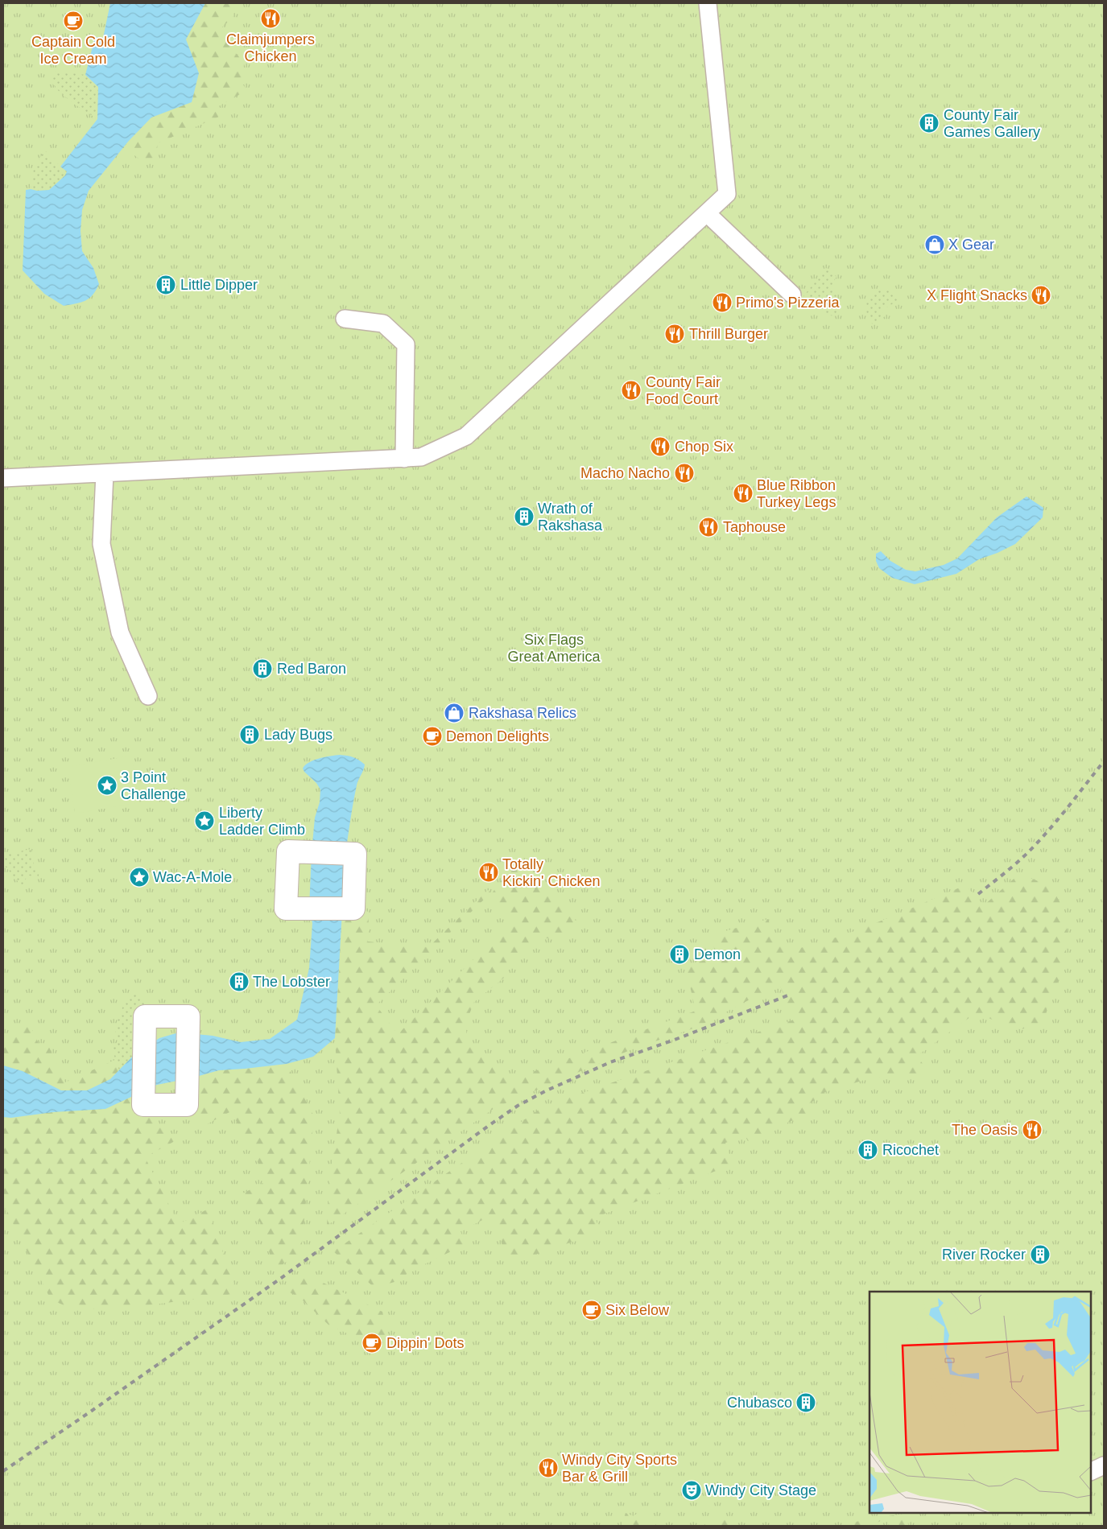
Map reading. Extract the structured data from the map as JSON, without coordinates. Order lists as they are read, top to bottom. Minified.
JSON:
{"parks":["Six Flags Great America"],"places":{"restaurant":["Claimjumpers Chicken","X Flight Snacks","Primo's Pizzeria","Thrill Burger","County Fair Food Court","Chop Six","Macho Nacho","Blue Ribbon Turkey Legs","Taphouse","Totally Kickin' Chicken","The Oasis","Windy City Sports Bar & Grill"],"cafe":["Captain Cold Ice Cream","Demon Delights","Six Below","Dippin' Dots"],"building":["County Fair Games Gallery","Little Dipper","Wrath of Rakshasa","Red Baron","Lady Bugs","Demon","The Lobster","Ricochet","River Rocker","Chubasco"],"shop":["X Gear","Rakshasa Relics"],"place":["3 Point Challenge","Liberty Ladder Climb","Wac-A-Mole"],"theatre":["Windy City Stage"]}}
